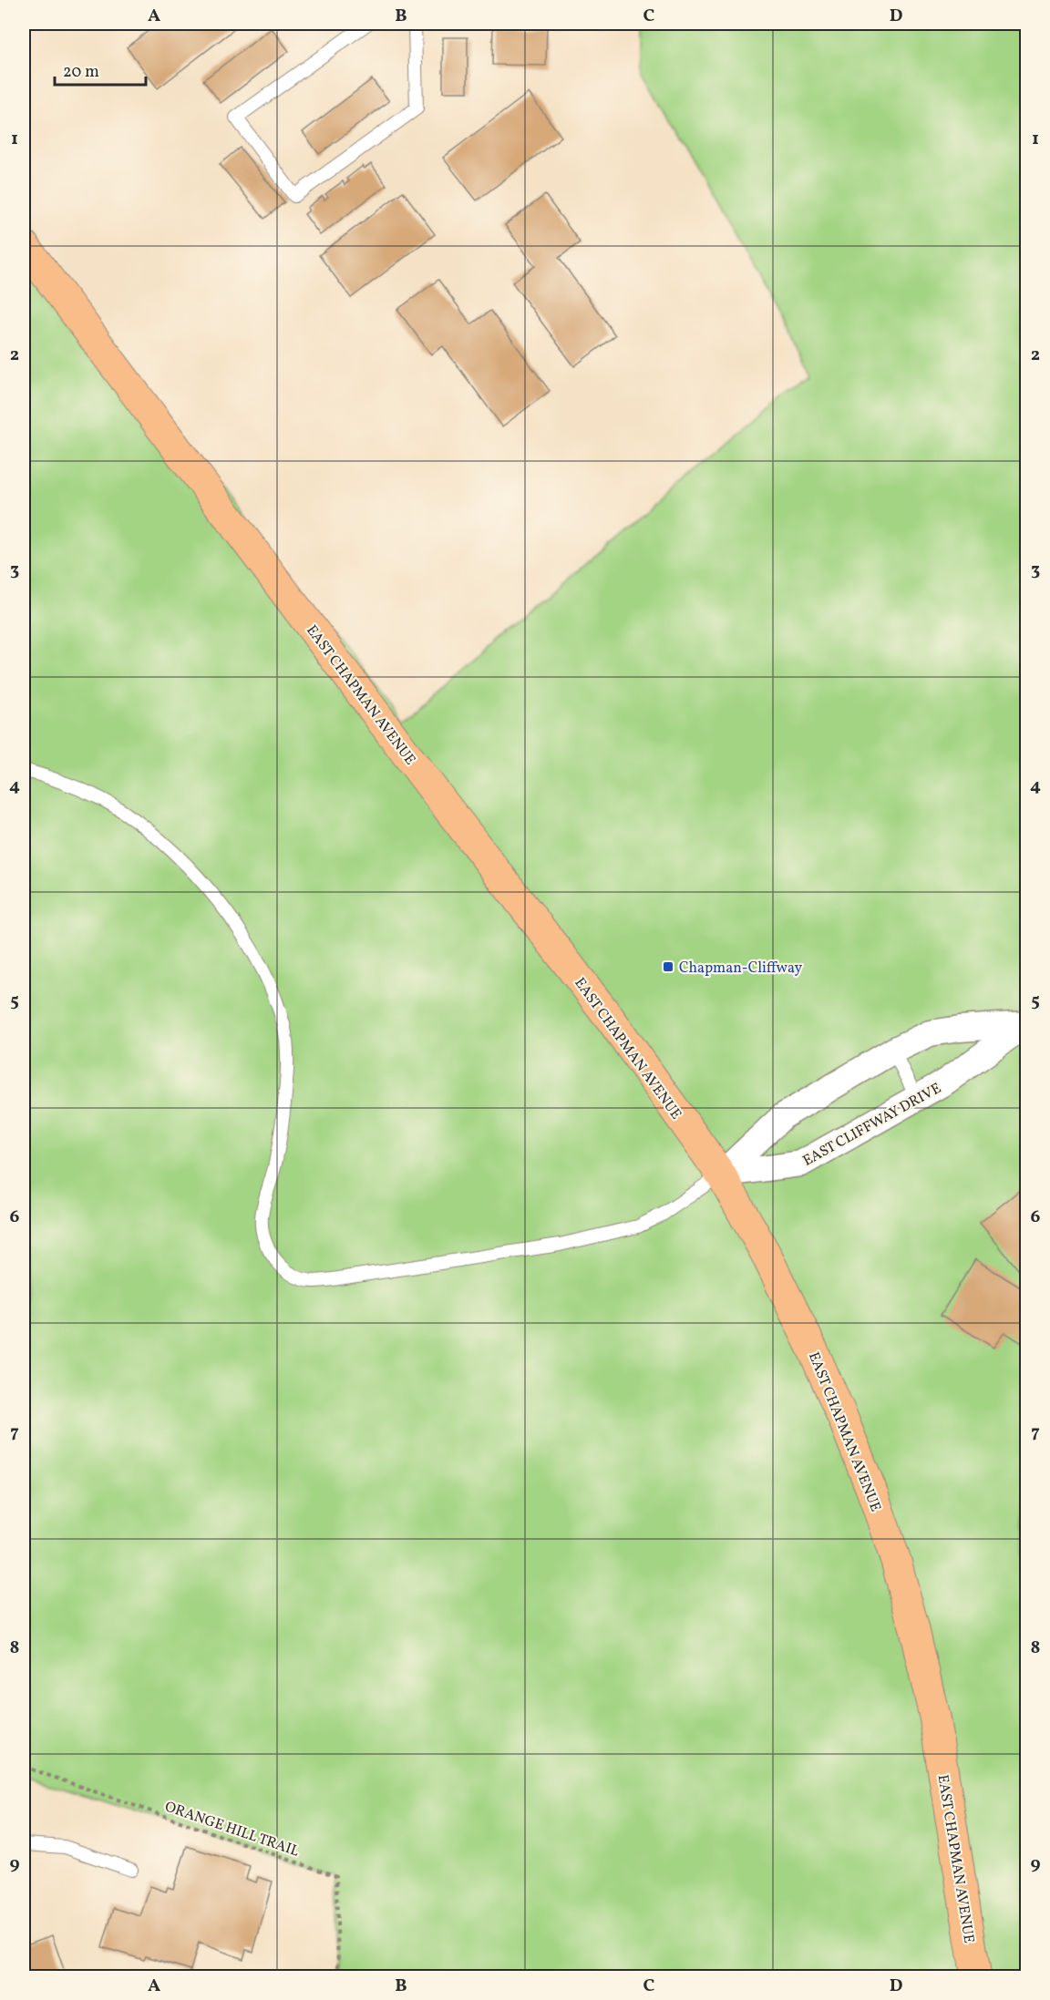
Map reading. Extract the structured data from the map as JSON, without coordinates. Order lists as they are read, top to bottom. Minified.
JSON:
{"streets":{"main road":["EAST CHAPMAN AVENUE"],"street":["EAST CLIFFWAY DRIVE"],"path":["ORANGE HILL TRAIL"]},"crossings":[["EAST CHAPMAN AVENUE","EAST CLIFFWAY DRIVE"]],"places":{"transit":["Chapman-Cliffway"]},"scale_bar":"20 m","grid":{"columns":["A","B","C","D"],"rows":["1","2","3","4","5","6","7","8","9"]}}
